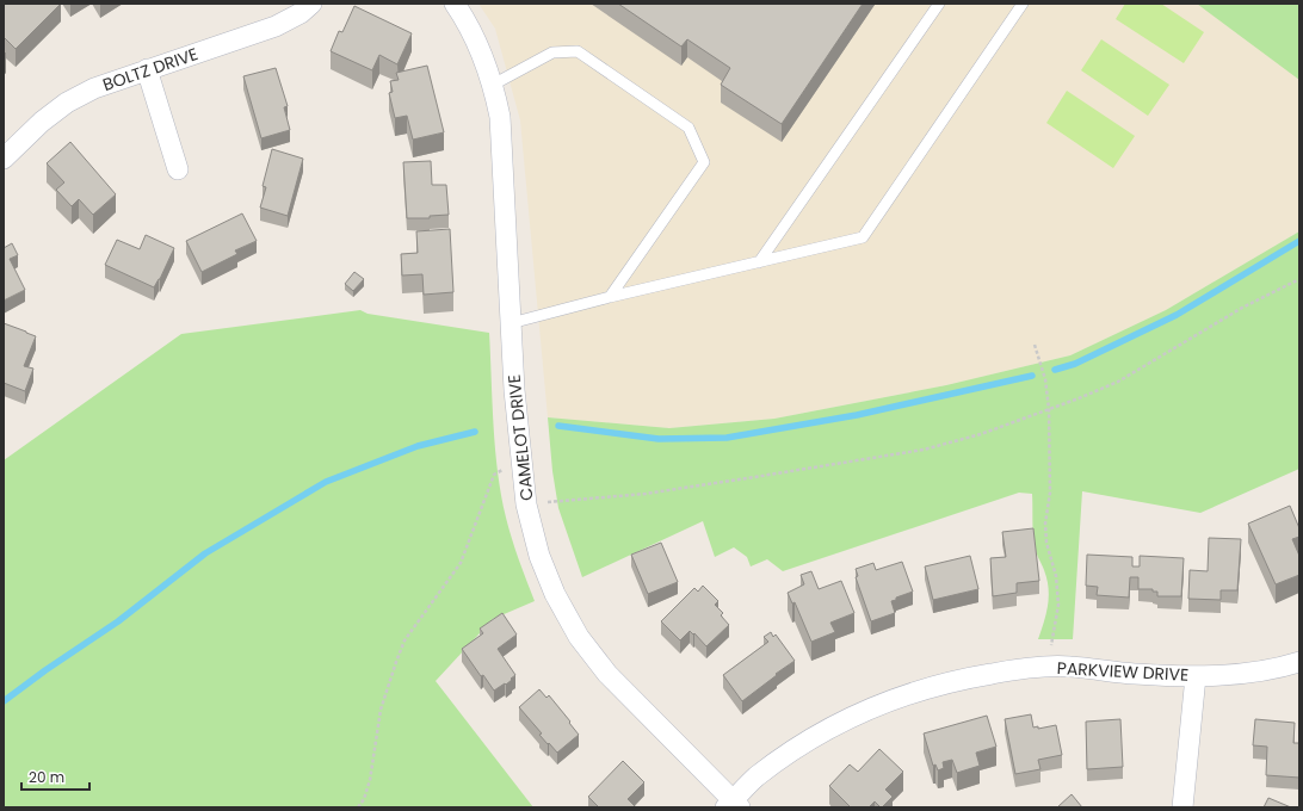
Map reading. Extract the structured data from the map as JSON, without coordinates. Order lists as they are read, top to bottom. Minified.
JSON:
{"streets":{"street":["BOLTZ DRIVE","CAMELOT DRIVE","PARKVIEW DRIVE"]},"crossings":[["CAMELOT DRIVE","PARKVIEW DRIVE"]],"scale_bar":"20 m"}
